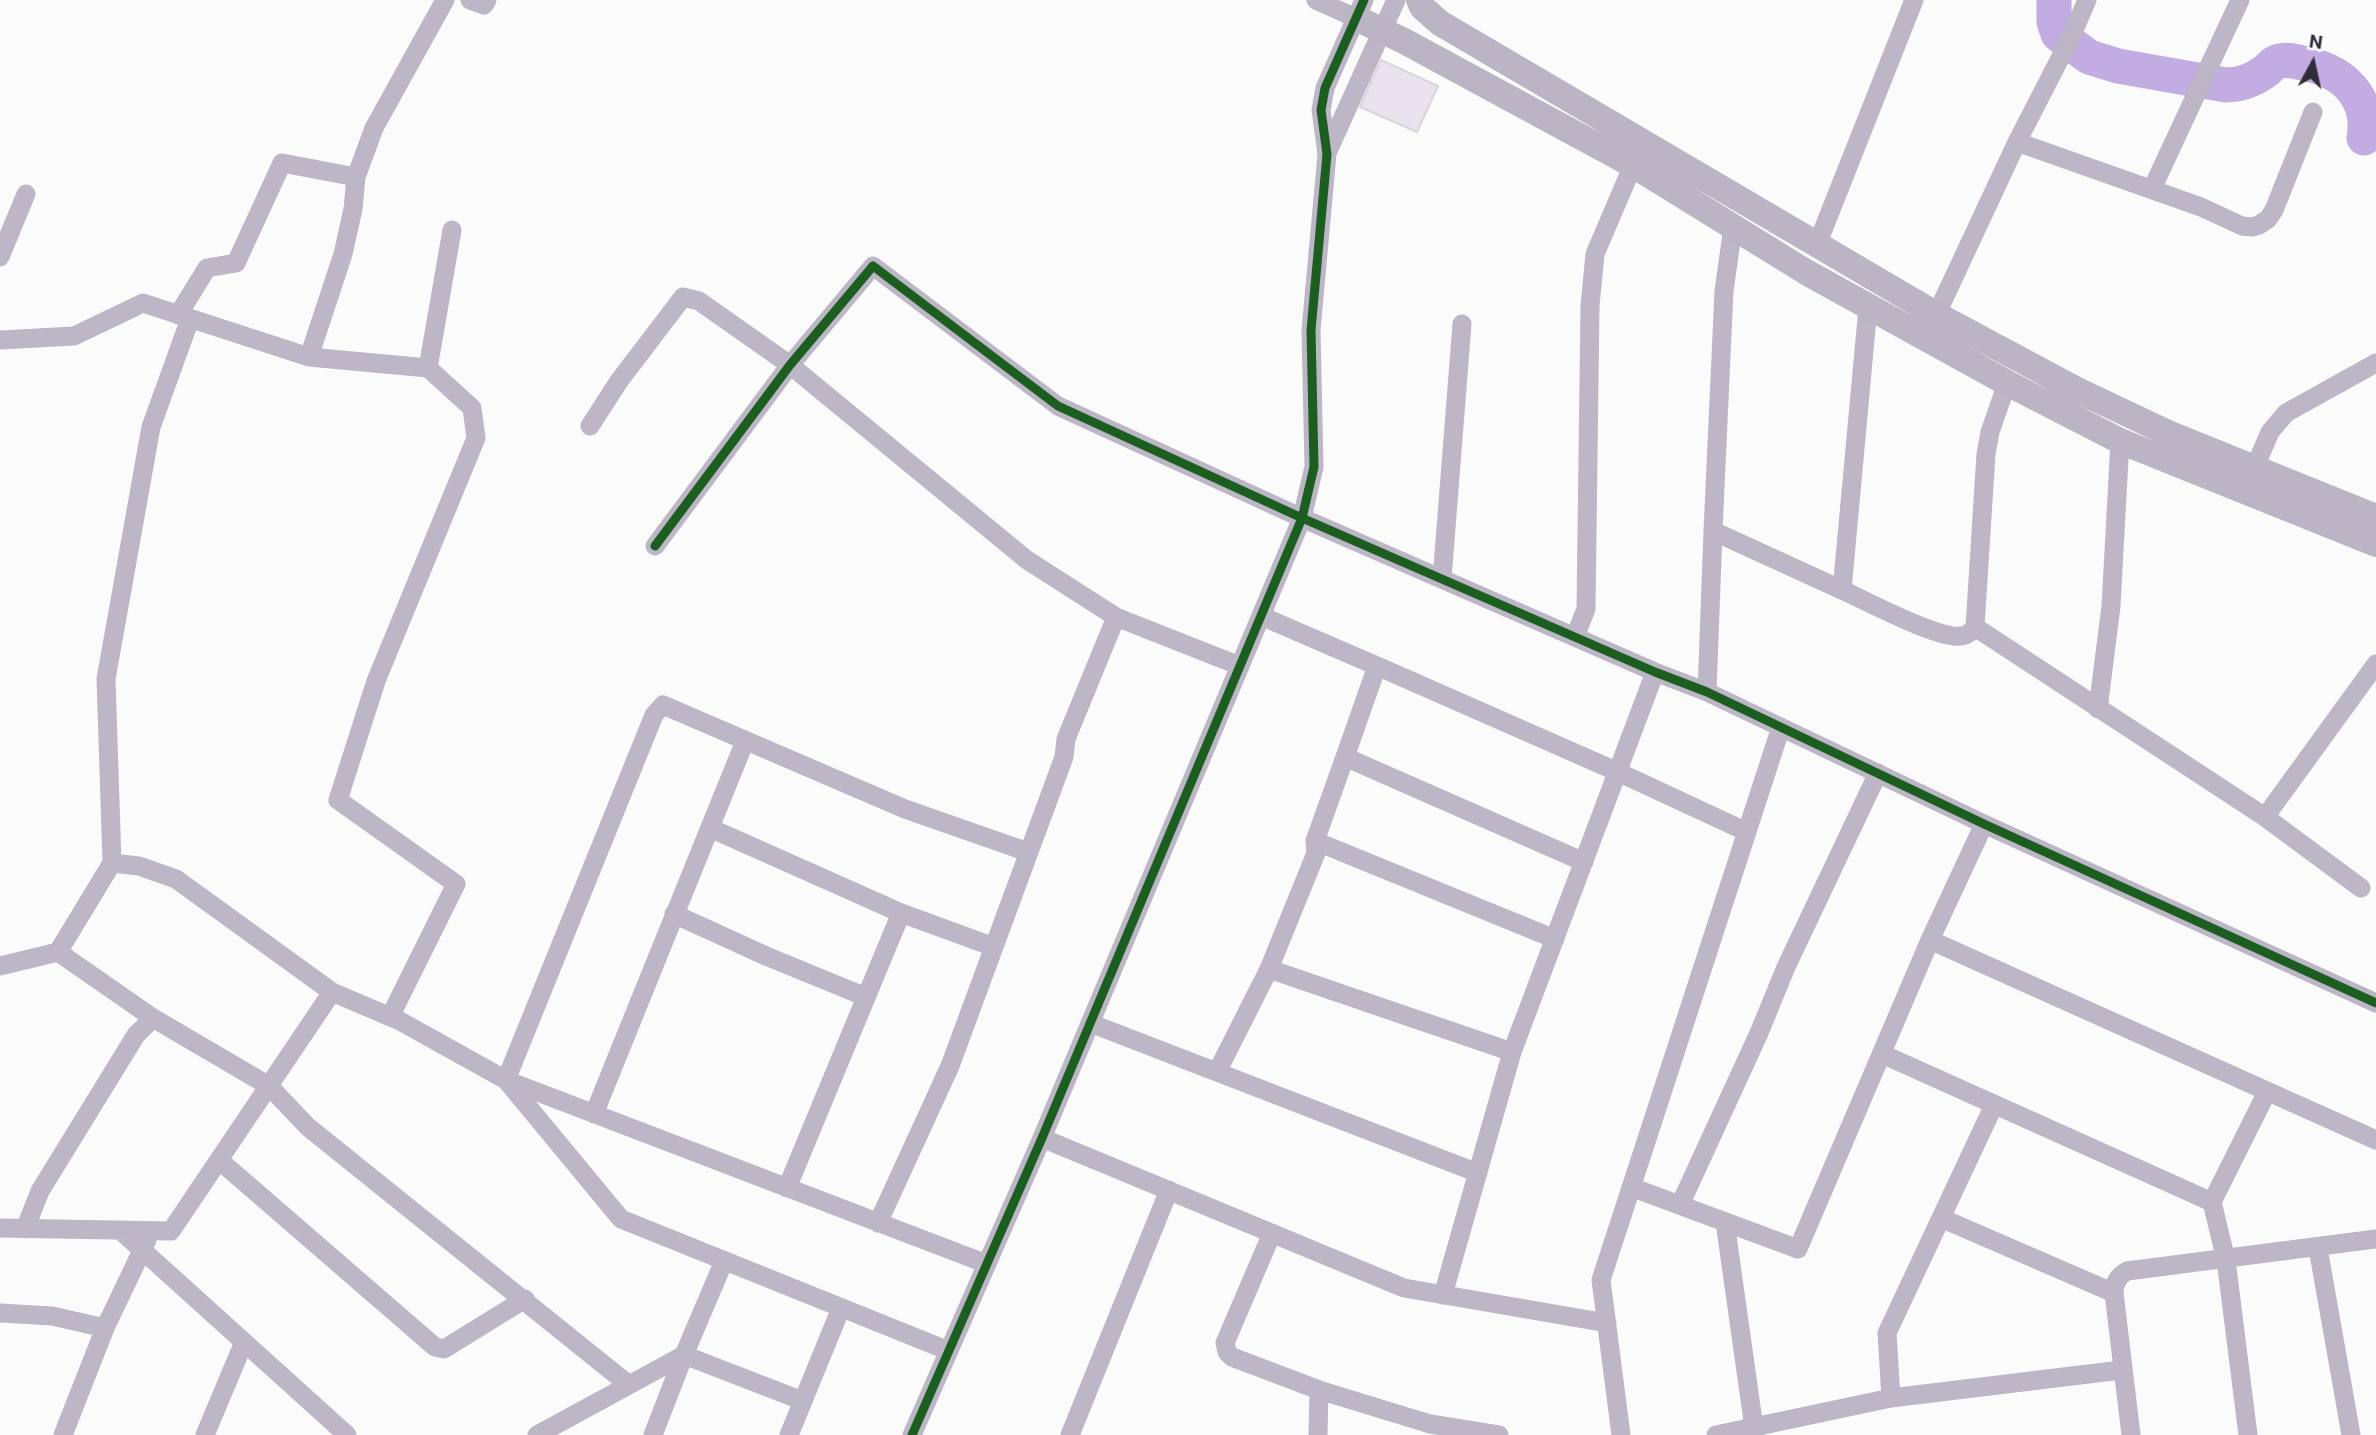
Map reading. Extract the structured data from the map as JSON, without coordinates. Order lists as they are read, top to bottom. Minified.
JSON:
{"north":"top"}
